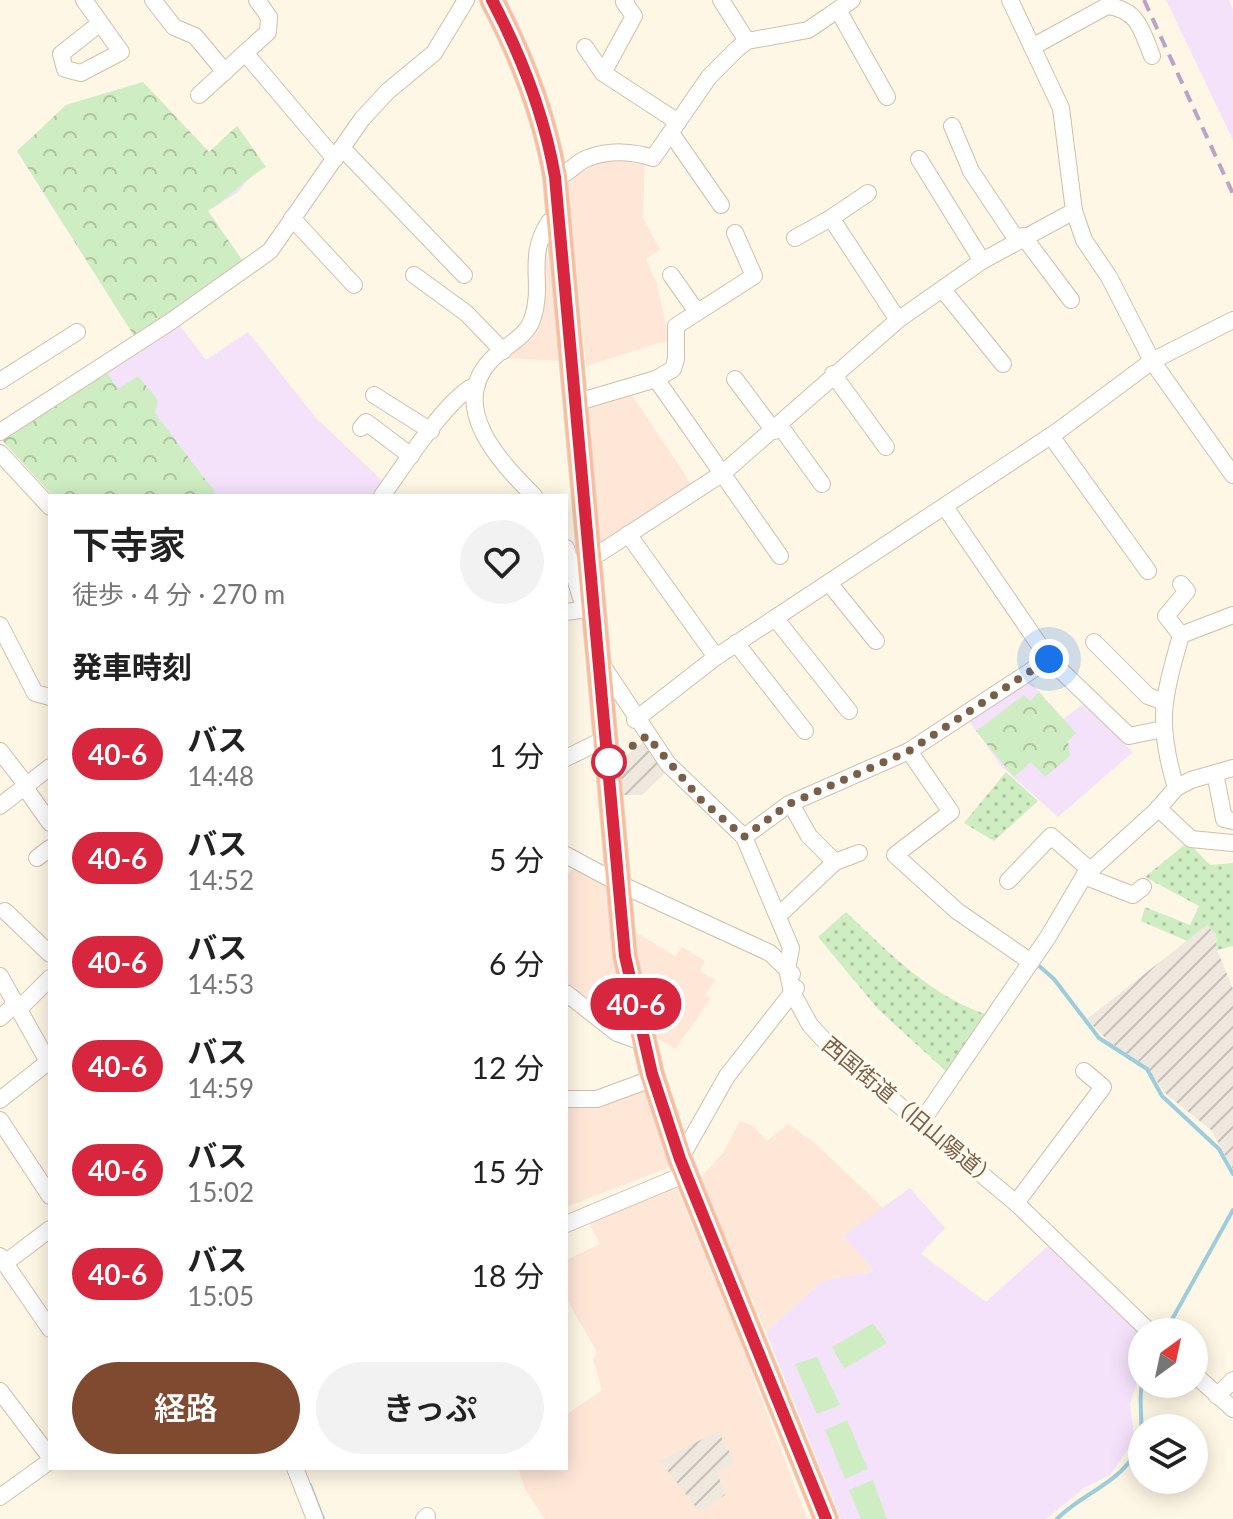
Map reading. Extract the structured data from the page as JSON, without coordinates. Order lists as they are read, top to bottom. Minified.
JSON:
{"streets":{"street":["西国街道（旧山陽道）"]},"lines":["bus line 40-6"],"north":"top right","page":{"on_map":"40-6","heading":[["下寺家","徒歩 · 4 分 · 270 m"],"発車時刻"],"list":[{"mark":"40-6","name":"バス","note":"14:48","value":"1 分"},{"mark":"40-6","name":"バス","note":"14:52","value":"5 分"},{"mark":"40-6","name":"バス","note":"14:53","value":"6 分"},{"mark":"40-6","name":"バス","note":"14:59","value":"12 分"},{"mark":"40-6","name":"バス","note":"15:02","value":"15 分"},{"mark":"40-6","name":"バス","note":"15:05","value":"18 分"}],"buttons":["経路","きっぷ"]}}
